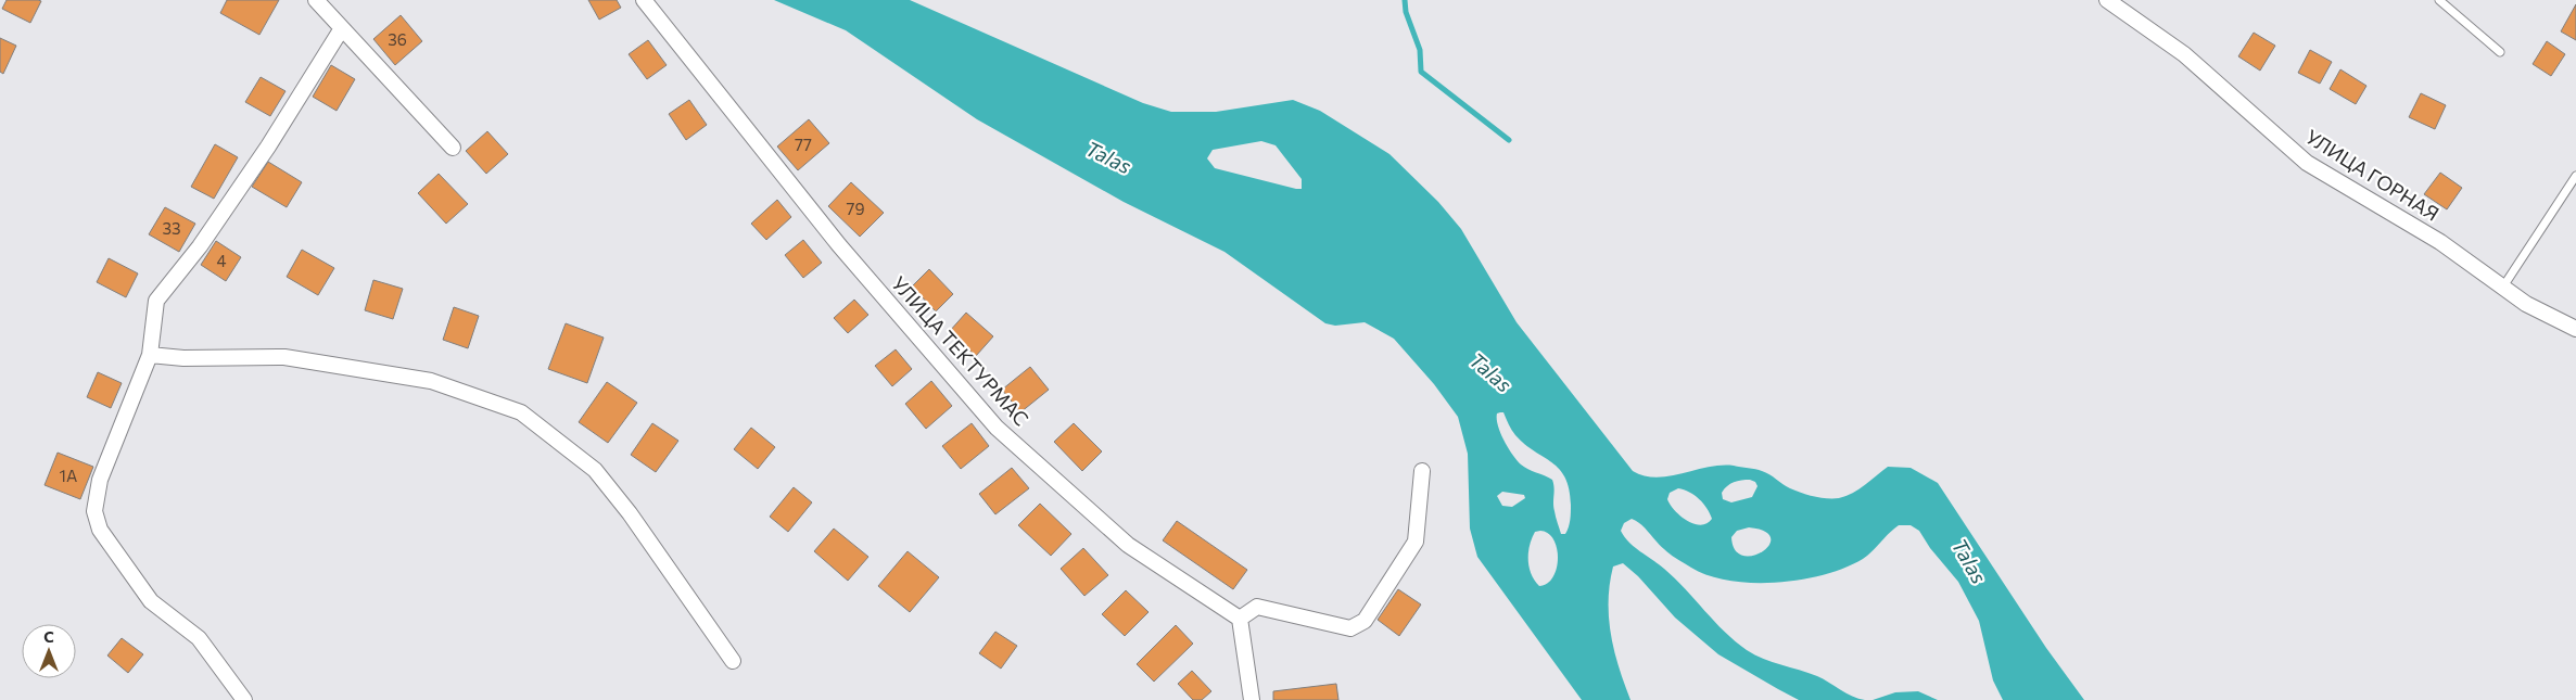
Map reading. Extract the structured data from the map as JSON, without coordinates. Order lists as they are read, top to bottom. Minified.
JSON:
{"streets":{"street":["УЛИЦА ГОРНАЯ","УЛИЦА ТЕКТУРМАС"]},"water":["Talas"],"house_numbers":["36","77","79","33","4","1А"],"north":"top"}
